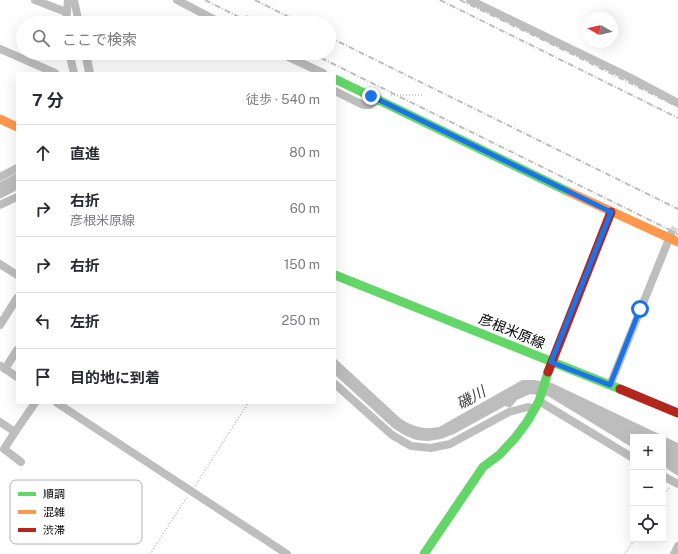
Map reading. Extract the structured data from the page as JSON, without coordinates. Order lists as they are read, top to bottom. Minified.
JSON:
{"streets":{"street":["彦根米原線"]},"water":["磯川"],"legend":["順調","混雑","渋滞"],"north":"left","page":{"search":"ここで検索","heading":["7 分","徒歩 · 540 m"],"list":[["直進","80 m"],["右折","彦根米原線","60 m"],["右折","150 m"],["左折","250 m"],"目的地に到着"],"map_buttons":["+","−"]}}
